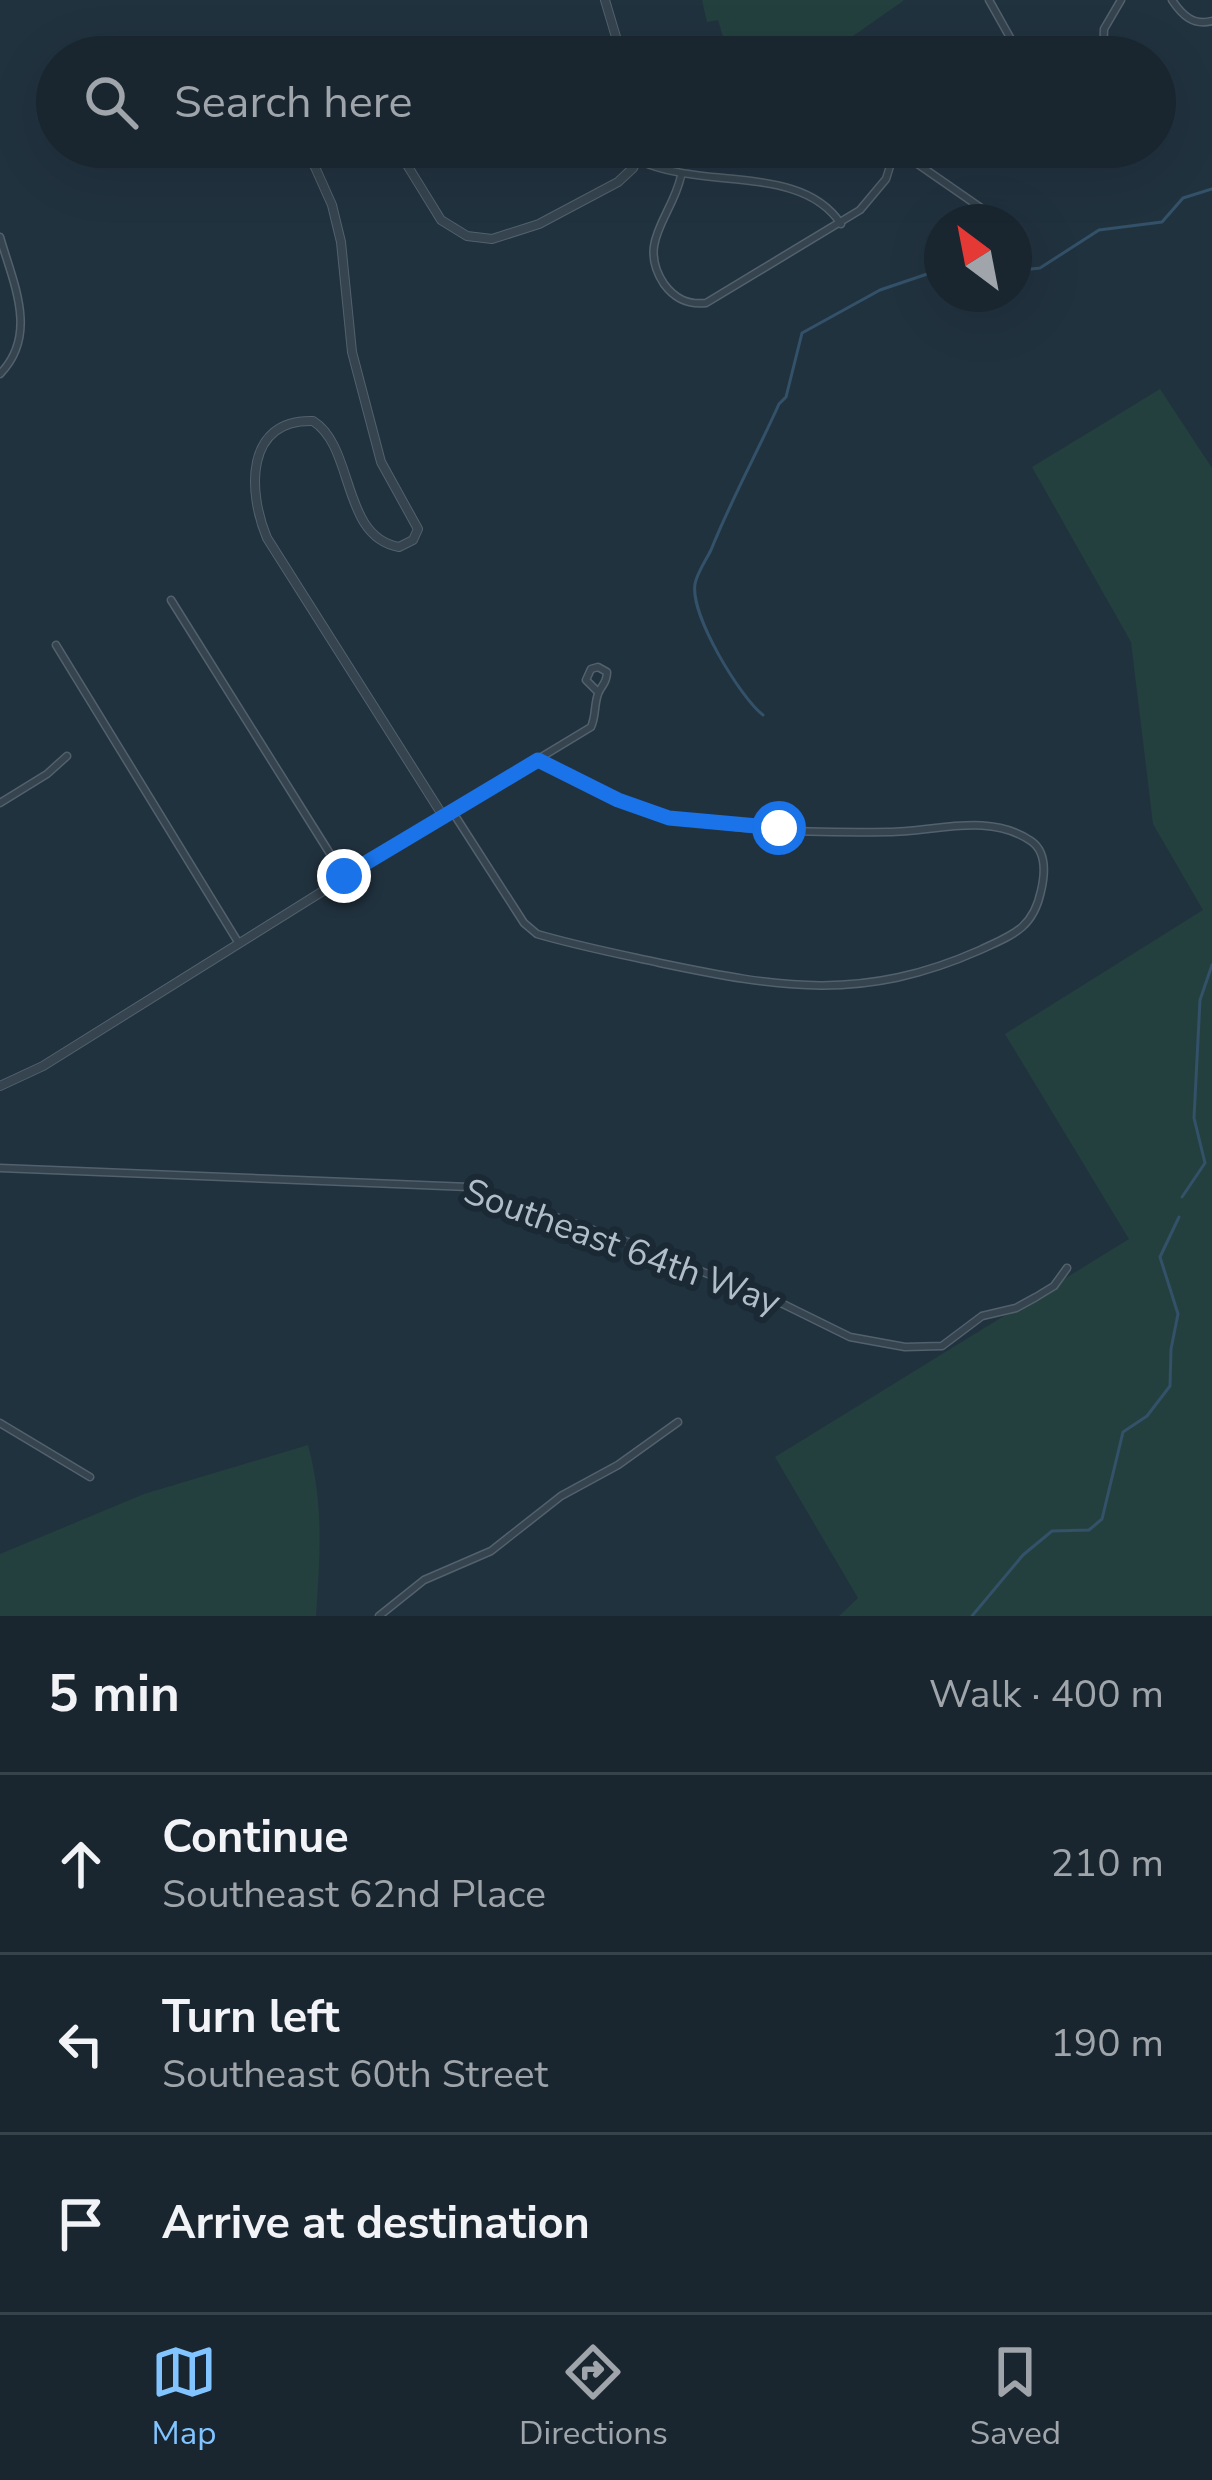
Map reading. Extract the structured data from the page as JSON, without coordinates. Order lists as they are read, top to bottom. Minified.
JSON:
{"streets":{"street":["Southeast 64th Way"]},"north":"top left","page":{"search":"Search here","heading":["5 min","Walk · 400 m"],"list":[["Continue","Southeast 62nd Place","210 m"],["Turn left","Southeast 60th Street","190 m"],"Arrive at destination"],"nav":["Map","Directions","Saved"]}}
